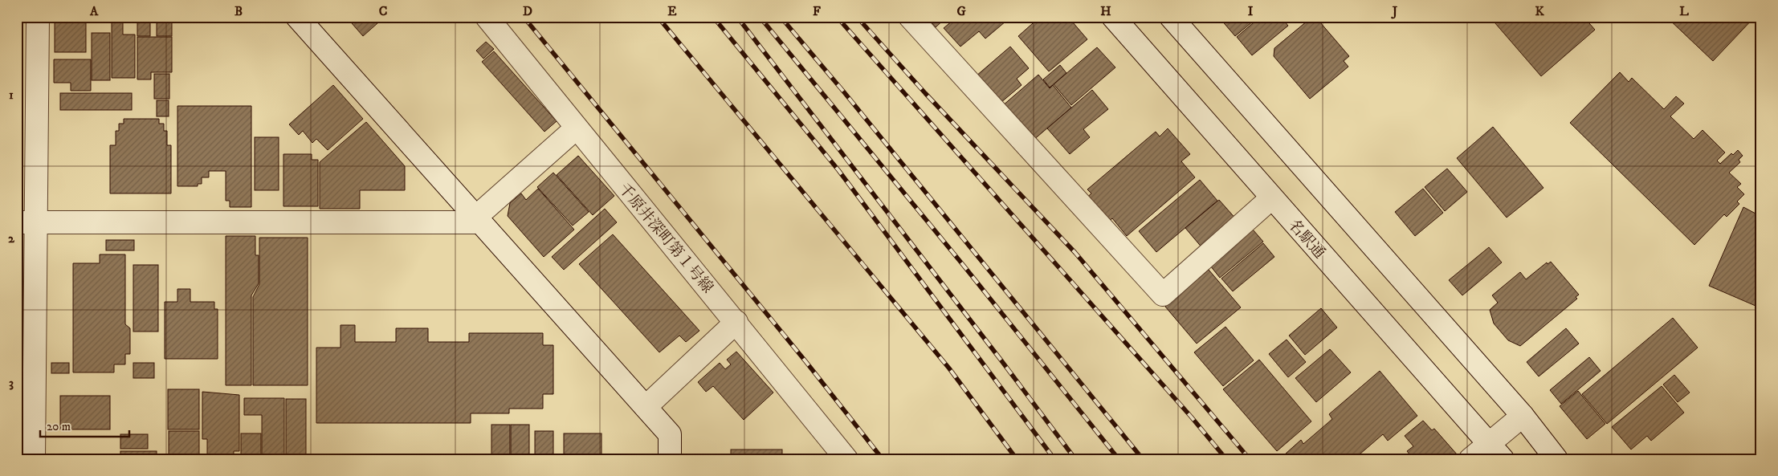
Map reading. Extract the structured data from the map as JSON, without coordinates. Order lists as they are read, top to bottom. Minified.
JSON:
{"streets":{"street":["千原井深町第１号線","名駅通"]},"scale_bar":"20 m","grid":{"columns":["A","B","C","D","E","F","G","H","I","J","K","L"],"rows":["1","2","3"]}}
